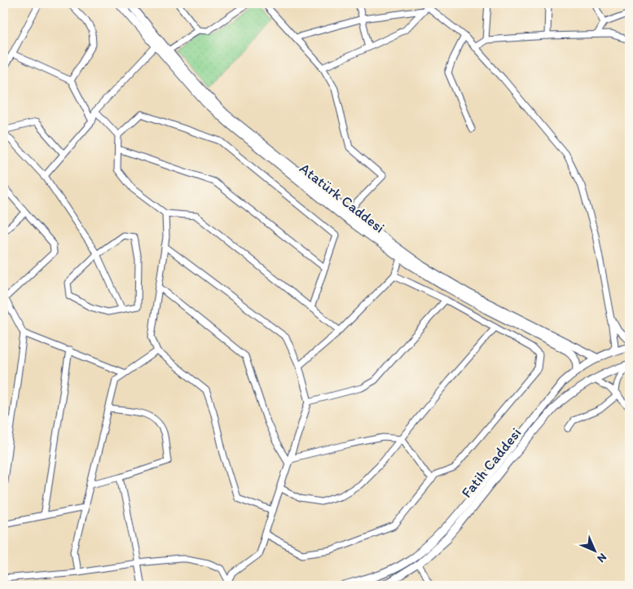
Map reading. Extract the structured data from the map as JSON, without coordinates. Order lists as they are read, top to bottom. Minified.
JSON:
{"streets":{"main road":["Atatürk Caddesi","Fatih Caddesi"]},"crossings":[["Atatürk Caddesi","Fatih Caddesi"]],"north":"bottom right"}
